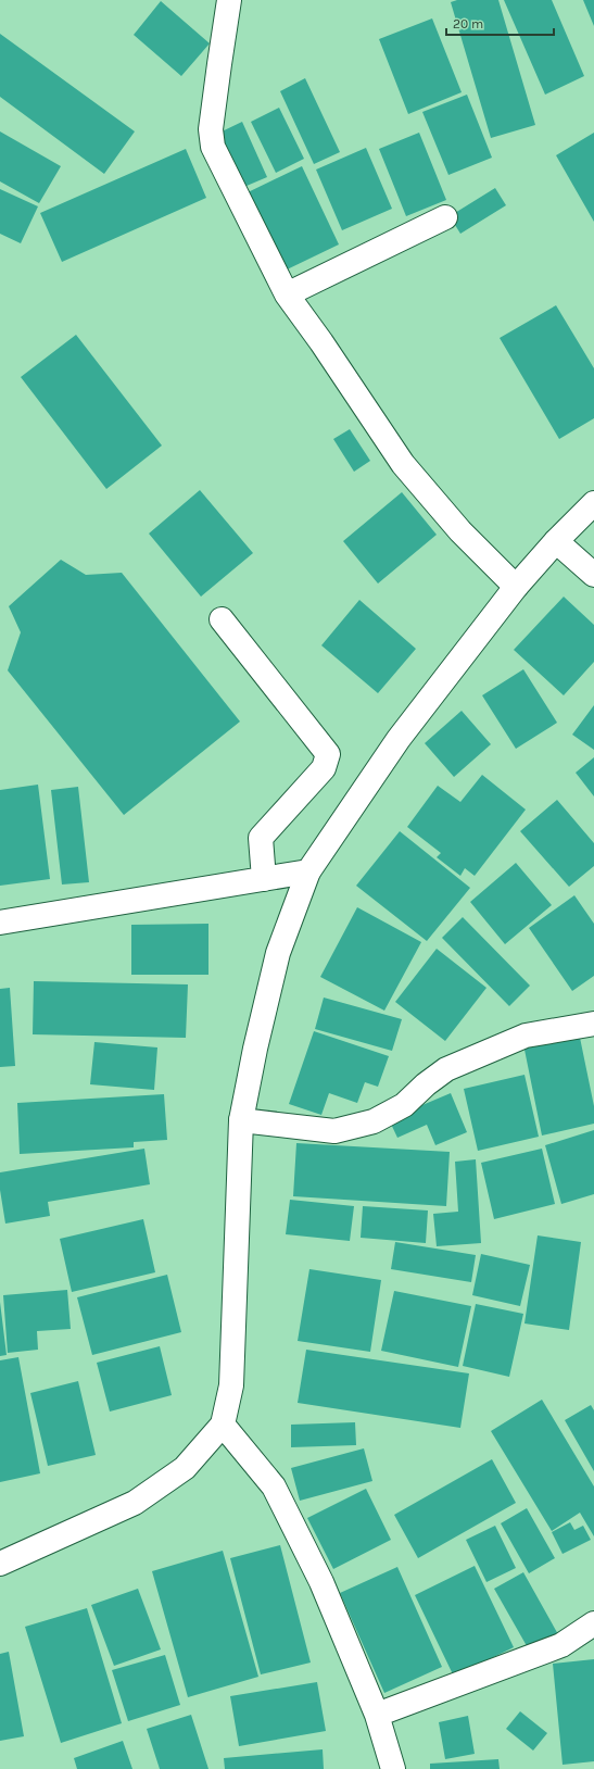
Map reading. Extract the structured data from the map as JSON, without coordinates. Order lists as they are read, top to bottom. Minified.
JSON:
{"scale_bar":"20 m"}
